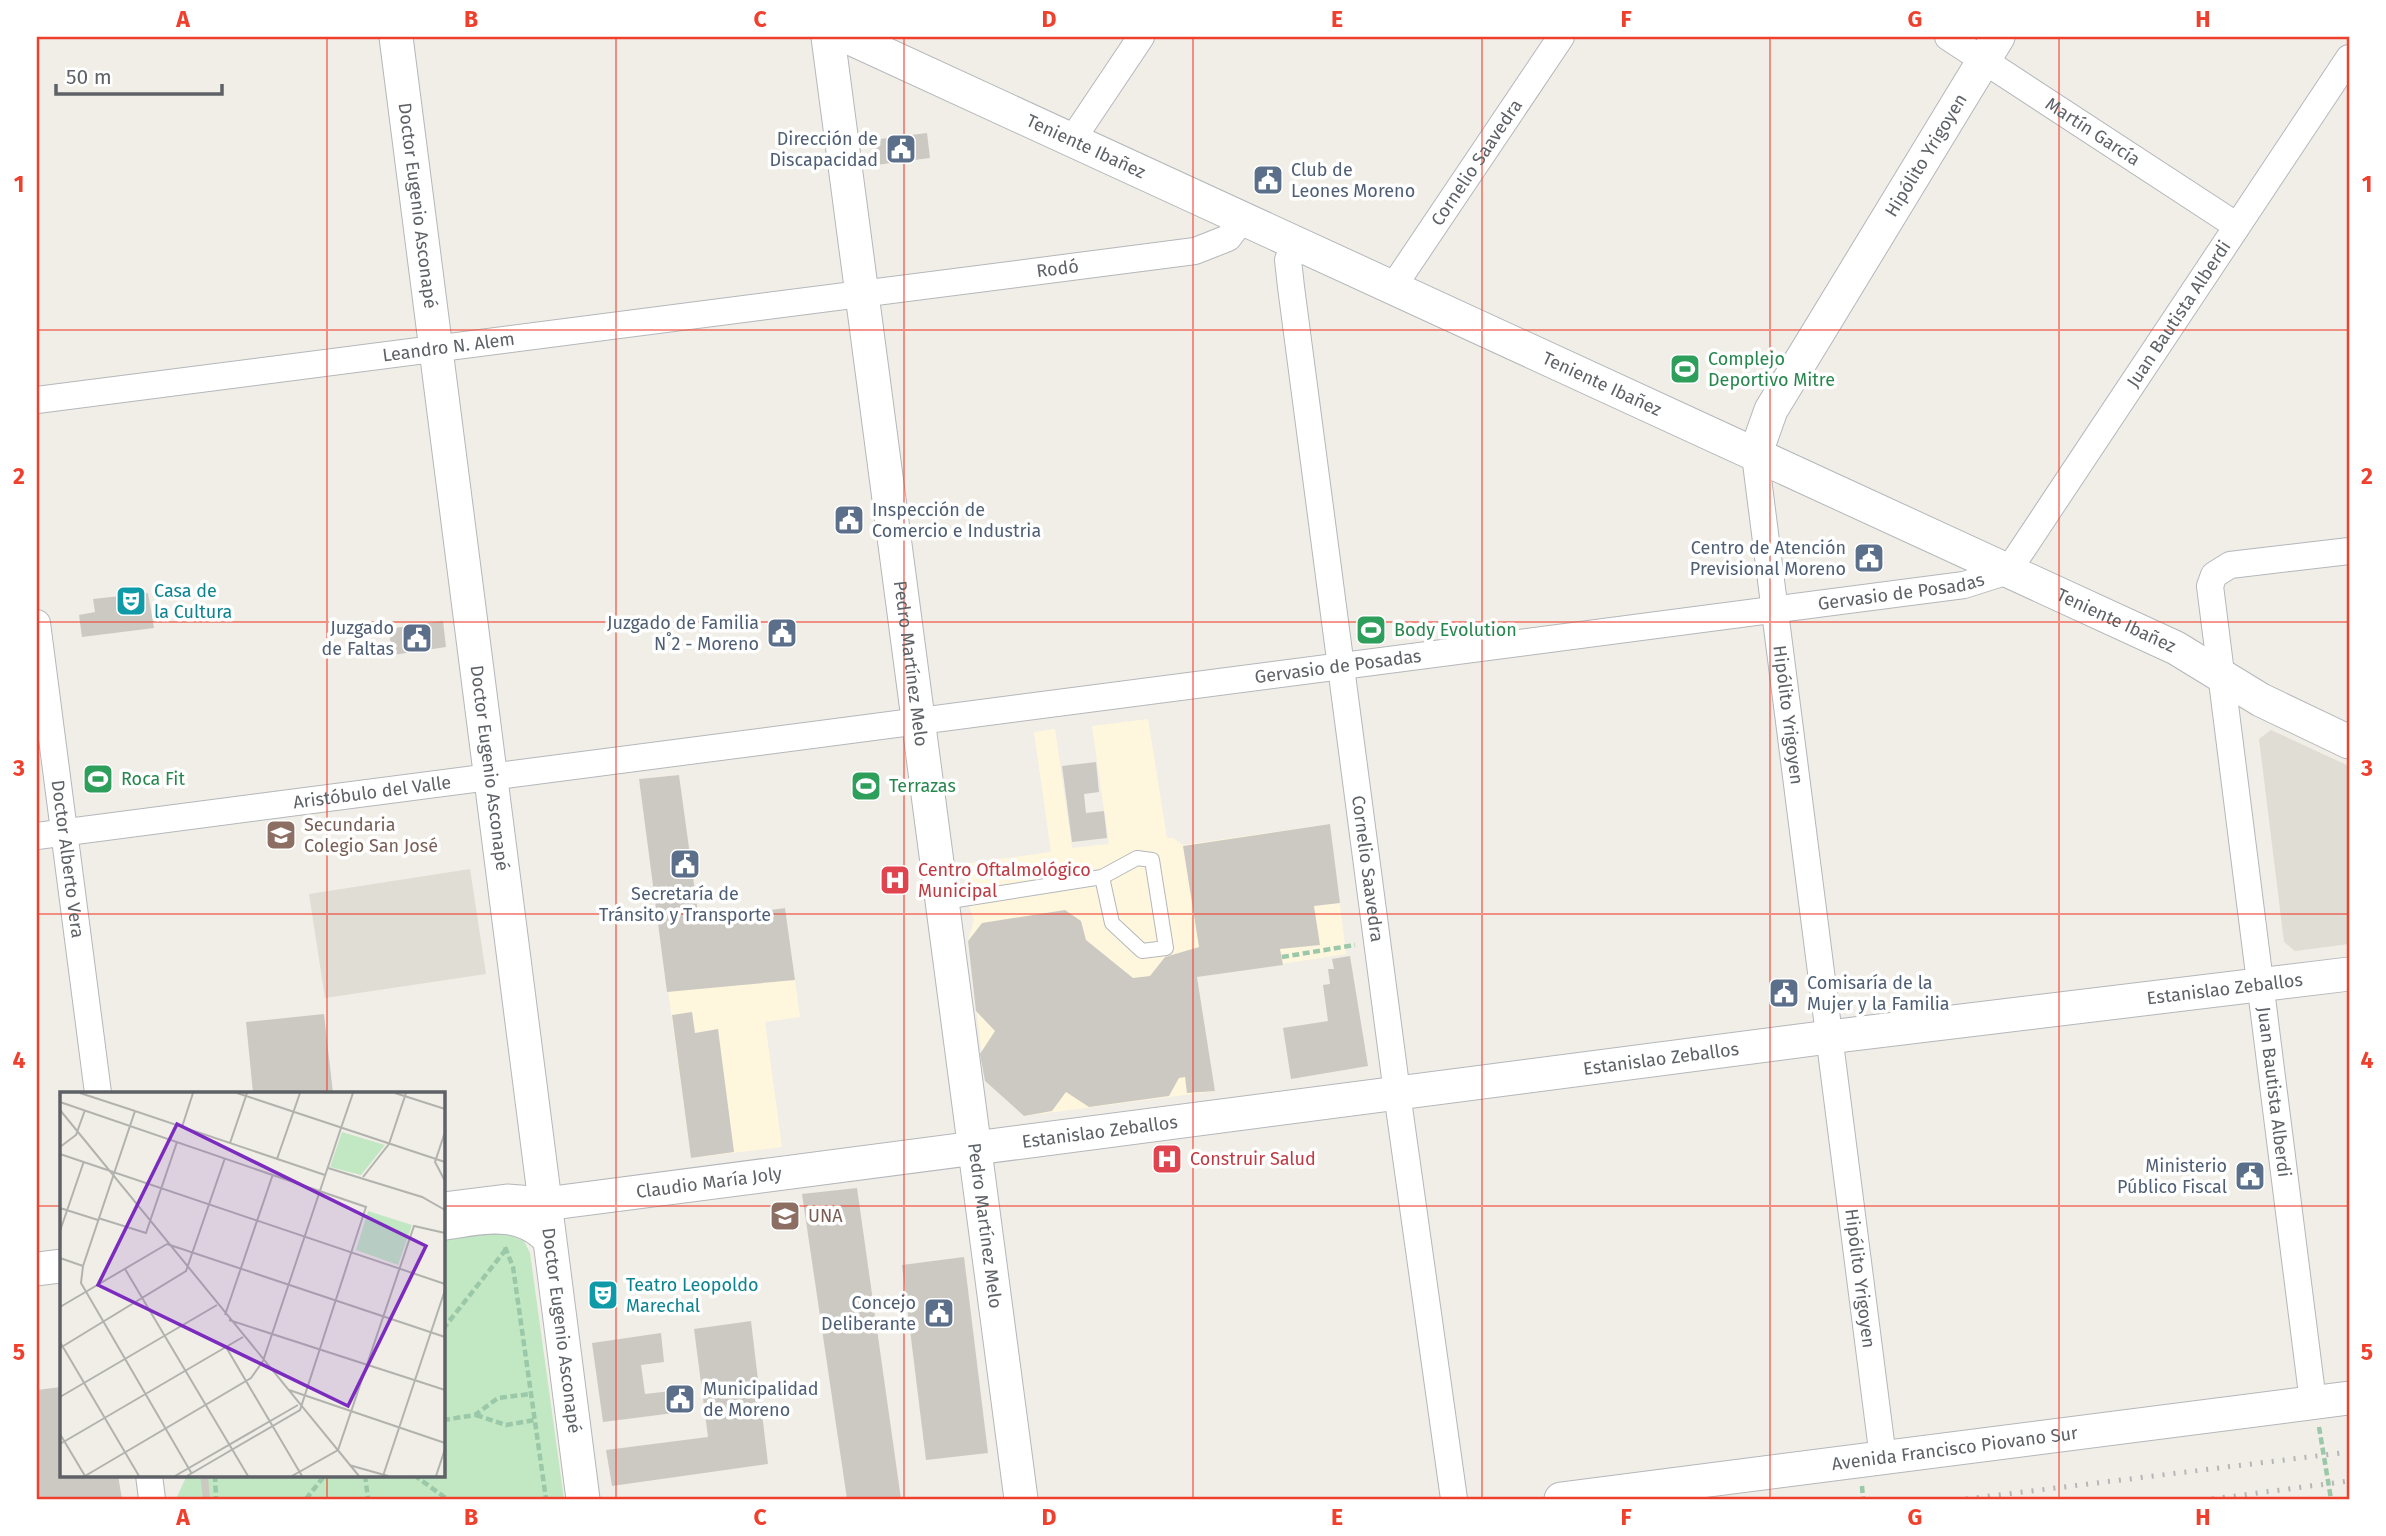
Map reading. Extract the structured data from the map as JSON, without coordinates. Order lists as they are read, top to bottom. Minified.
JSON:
{"streets":{"street":["Martín García","Teniente Ibañez","Hipólito Yrigoyen","Cornelio Saavedra","Doctor Eugenio Asconapé","Rodó","Juan Bautista Alberdi","Leandro N. Alem","Gervasio de Posadas","Pedro Martínez Melo","Aristóbulo del Valle","Doctor Alberto Vera","Estanislao Zeballos","Claudio María Joly","Avenida Francisco Piovano Sur"]},"crossings":[["Martín García","Hipólito Yrigoyen"],["Martín García","Juan Bautista Alberdi"],["Teniente Ibañez","Hipólito Yrigoyen"],["Teniente Ibañez","Cornelio Saavedra"],["Teniente Ibañez","Rodó"],["Teniente Ibañez","Juan Bautista Alberdi"],["Teniente Ibañez","Gervasio de Posadas"],["Hipólito Yrigoyen","Gervasio de Posadas"],["Hipólito Yrigoyen","Estanislao Zeballos"],["Hipólito Yrigoyen","Avenida Francisco Piovano Sur"],["Cornelio Saavedra","Gervasio de Posadas"],["Cornelio Saavedra","Estanislao Zeballos"],["Doctor Eugenio Asconapé","Leandro N. Alem"],["Doctor Eugenio Asconapé","Aristóbulo del Valle"],["Doctor Eugenio Asconapé","Claudio María Joly"],["Rodó","Leandro N. Alem"],["Rodó","Pedro Martínez Melo"],["Juan Bautista Alberdi","Gervasio de Posadas"],["Juan Bautista Alberdi","Estanislao Zeballos"],["Juan Bautista Alberdi","Avenida Francisco Piovano Sur"],["Leandro N. Alem","Pedro Martínez Melo"],["Gervasio de Posadas","Pedro Martínez Melo"],["Gervasio de Posadas","Aristóbulo del Valle"],["Pedro Martínez Melo","Aristóbulo del Valle"],["Pedro Martínez Melo","Estanislao Zeballos"],["Pedro Martínez Melo","Claudio María Joly"],["Aristóbulo del Valle","Doctor Alberto Vera"],["Estanislao Zeballos","Claudio María Joly"]],"places":{"public building":["Dirección de Discapacidad","Club de Leones Moreno","Inspección de Comercio e Industria","Centro de Atención Previsional Moreno","Juzgado de Familia N˚2 - Moreno","Juzgado de Faltas","Secretaría de Tránsito y Transporte","Comisaría de la Mujer y la Familia","Ministerio Público Fiscal","Concejo Deliberante","Municipalidad de Moreno"],"sports":["Complejo Deportivo Mitre","Body Evolution","Roca Fit","Terrazas"],"theatre":["Casa de la Cultura","Teatro Leopoldo Marechal"],"school or university":["Secundaria Colegio San José","UNA"],"hospital":["Centro Oftalmológico Municipal","Construir Salud"]},"scale_bar":"50 m","grid":{"columns":["A","B","C","D","E","F","G","H"],"rows":["1","2","3","4","5"]}}
